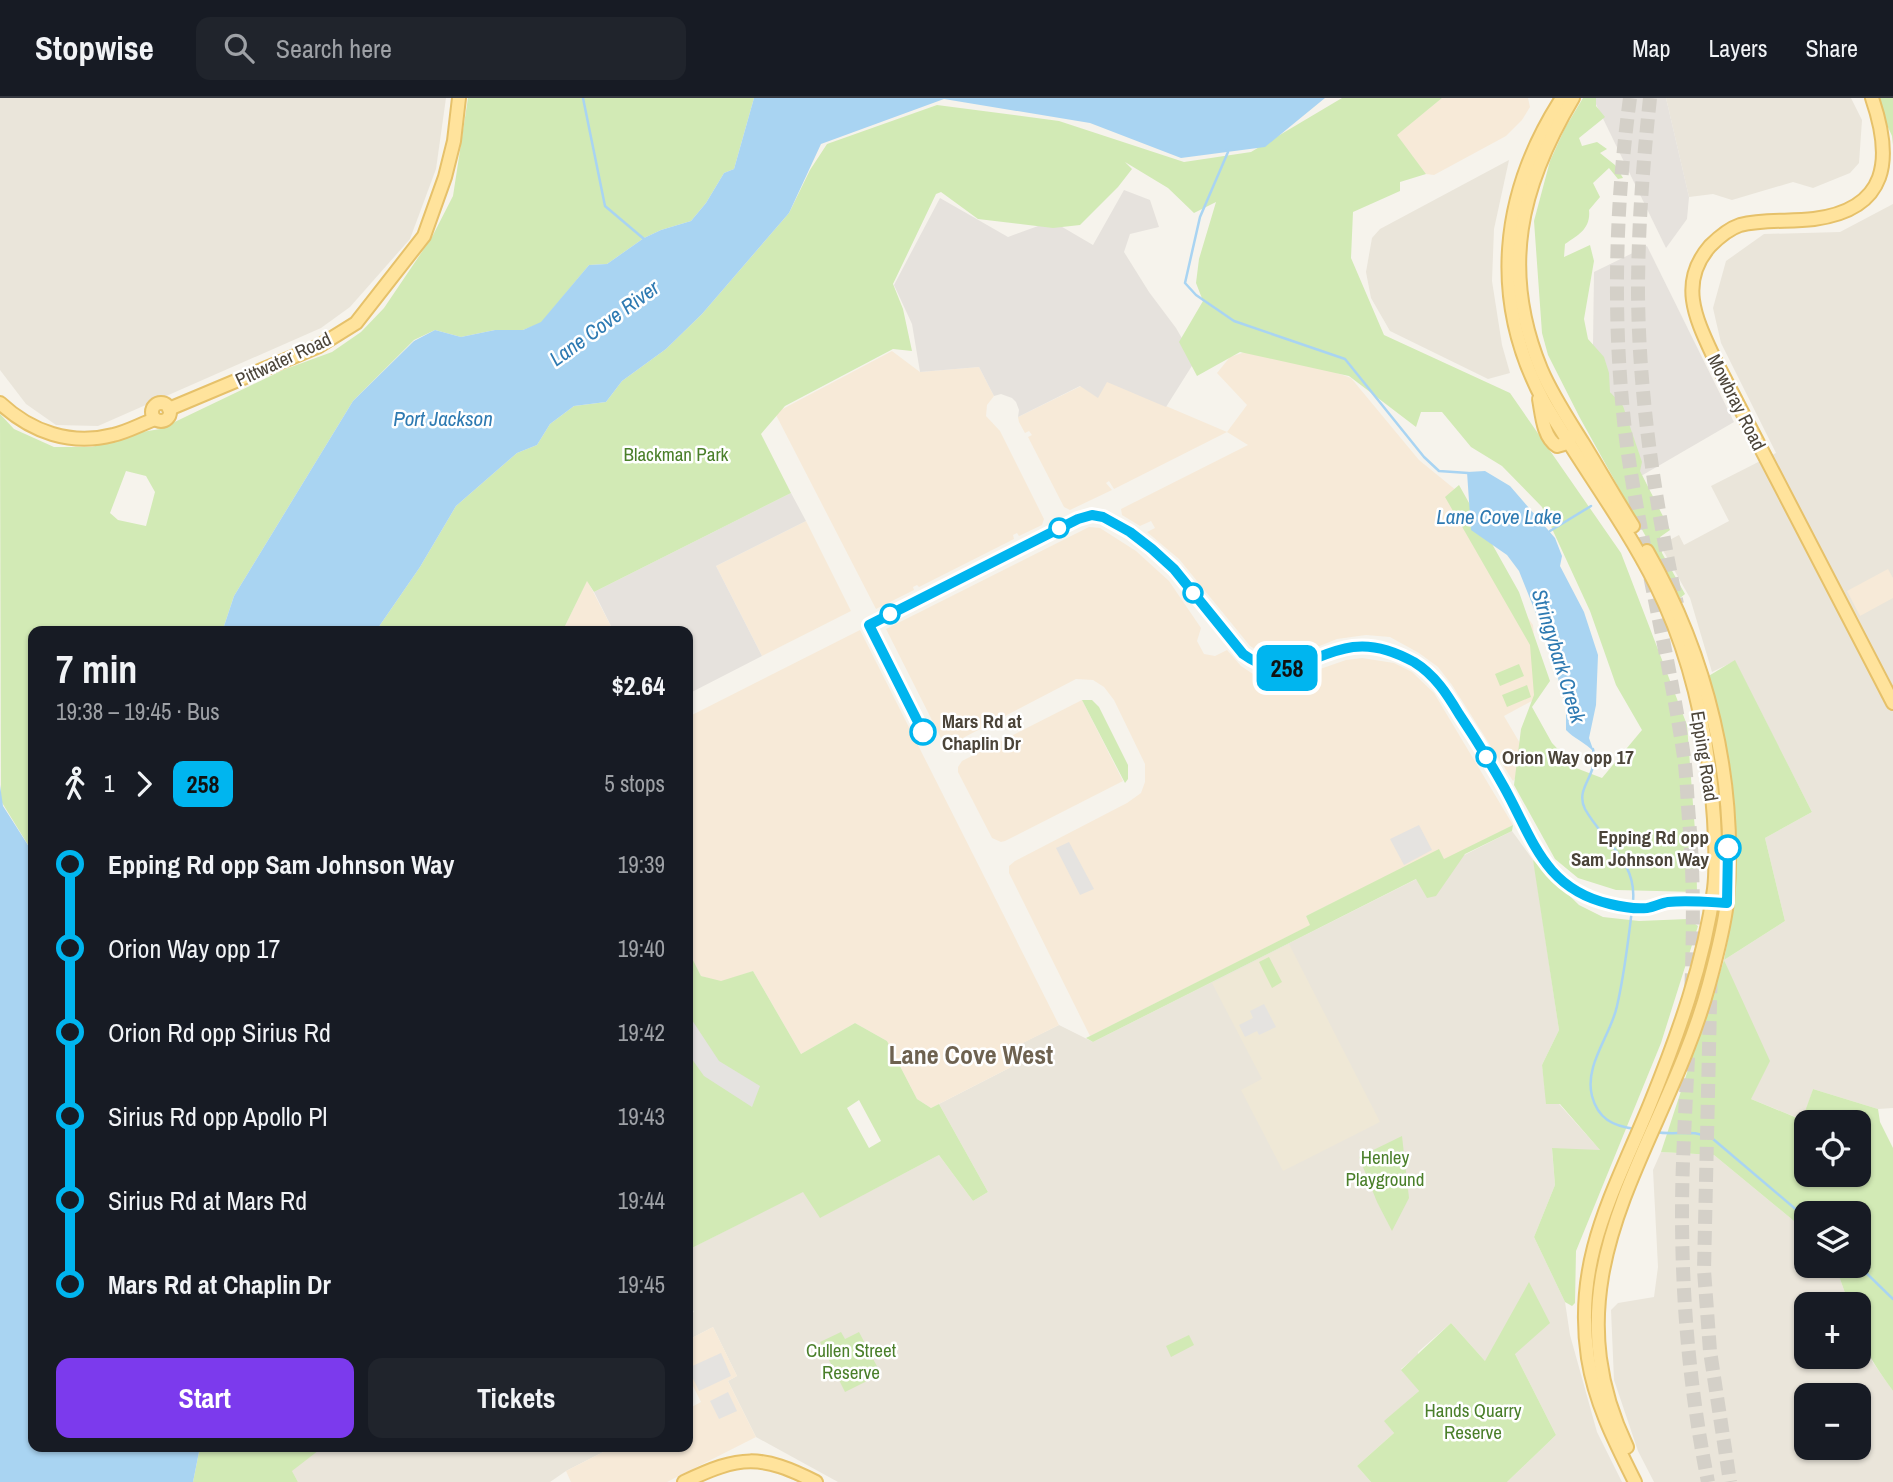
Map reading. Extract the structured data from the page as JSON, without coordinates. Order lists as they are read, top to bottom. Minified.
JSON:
{"streets":{"main road":["Pittwater Road","Mowbray Road","Epping Road"]},"districts":["Lane Cove West"],"water":["Lane Cove River","Port Jackson","Lane Cove Lake","Stringybark Creek"],"parks":["Blackman Park","Henley Playground","Cullen Street Reserve","Hands Quarry Reserve"],"places":["Mars Rd at Chaplin Dr","Orion Way opp 17","Epping Rd opp Sam Johnson Way"],"lines":["bus line 258"],"page":{"header":"Stopwise","search":"Search here","nav":["Map","Layers","Share"],"on_map":"258","heading":["7 min","19:38 – 19:45 · Bus","$2.64"],"legs":["1","258","5 stops"],"list":[{"name":"Epping Rd opp Sam Johnson Way","value":"19:39"},{"name":"Orion Way opp 17","value":"19:40"},{"name":"Orion Rd opp Sirius Rd","value":"19:42"},{"name":"Sirius Rd opp Apollo Pl","value":"19:43"},{"name":"Sirius Rd at Mars Rd","value":"19:44"},{"name":"Mars Rd at Chaplin Dr","value":"19:45"}],"map_buttons":["+","−"],"buttons":["Start","Tickets"]}}
